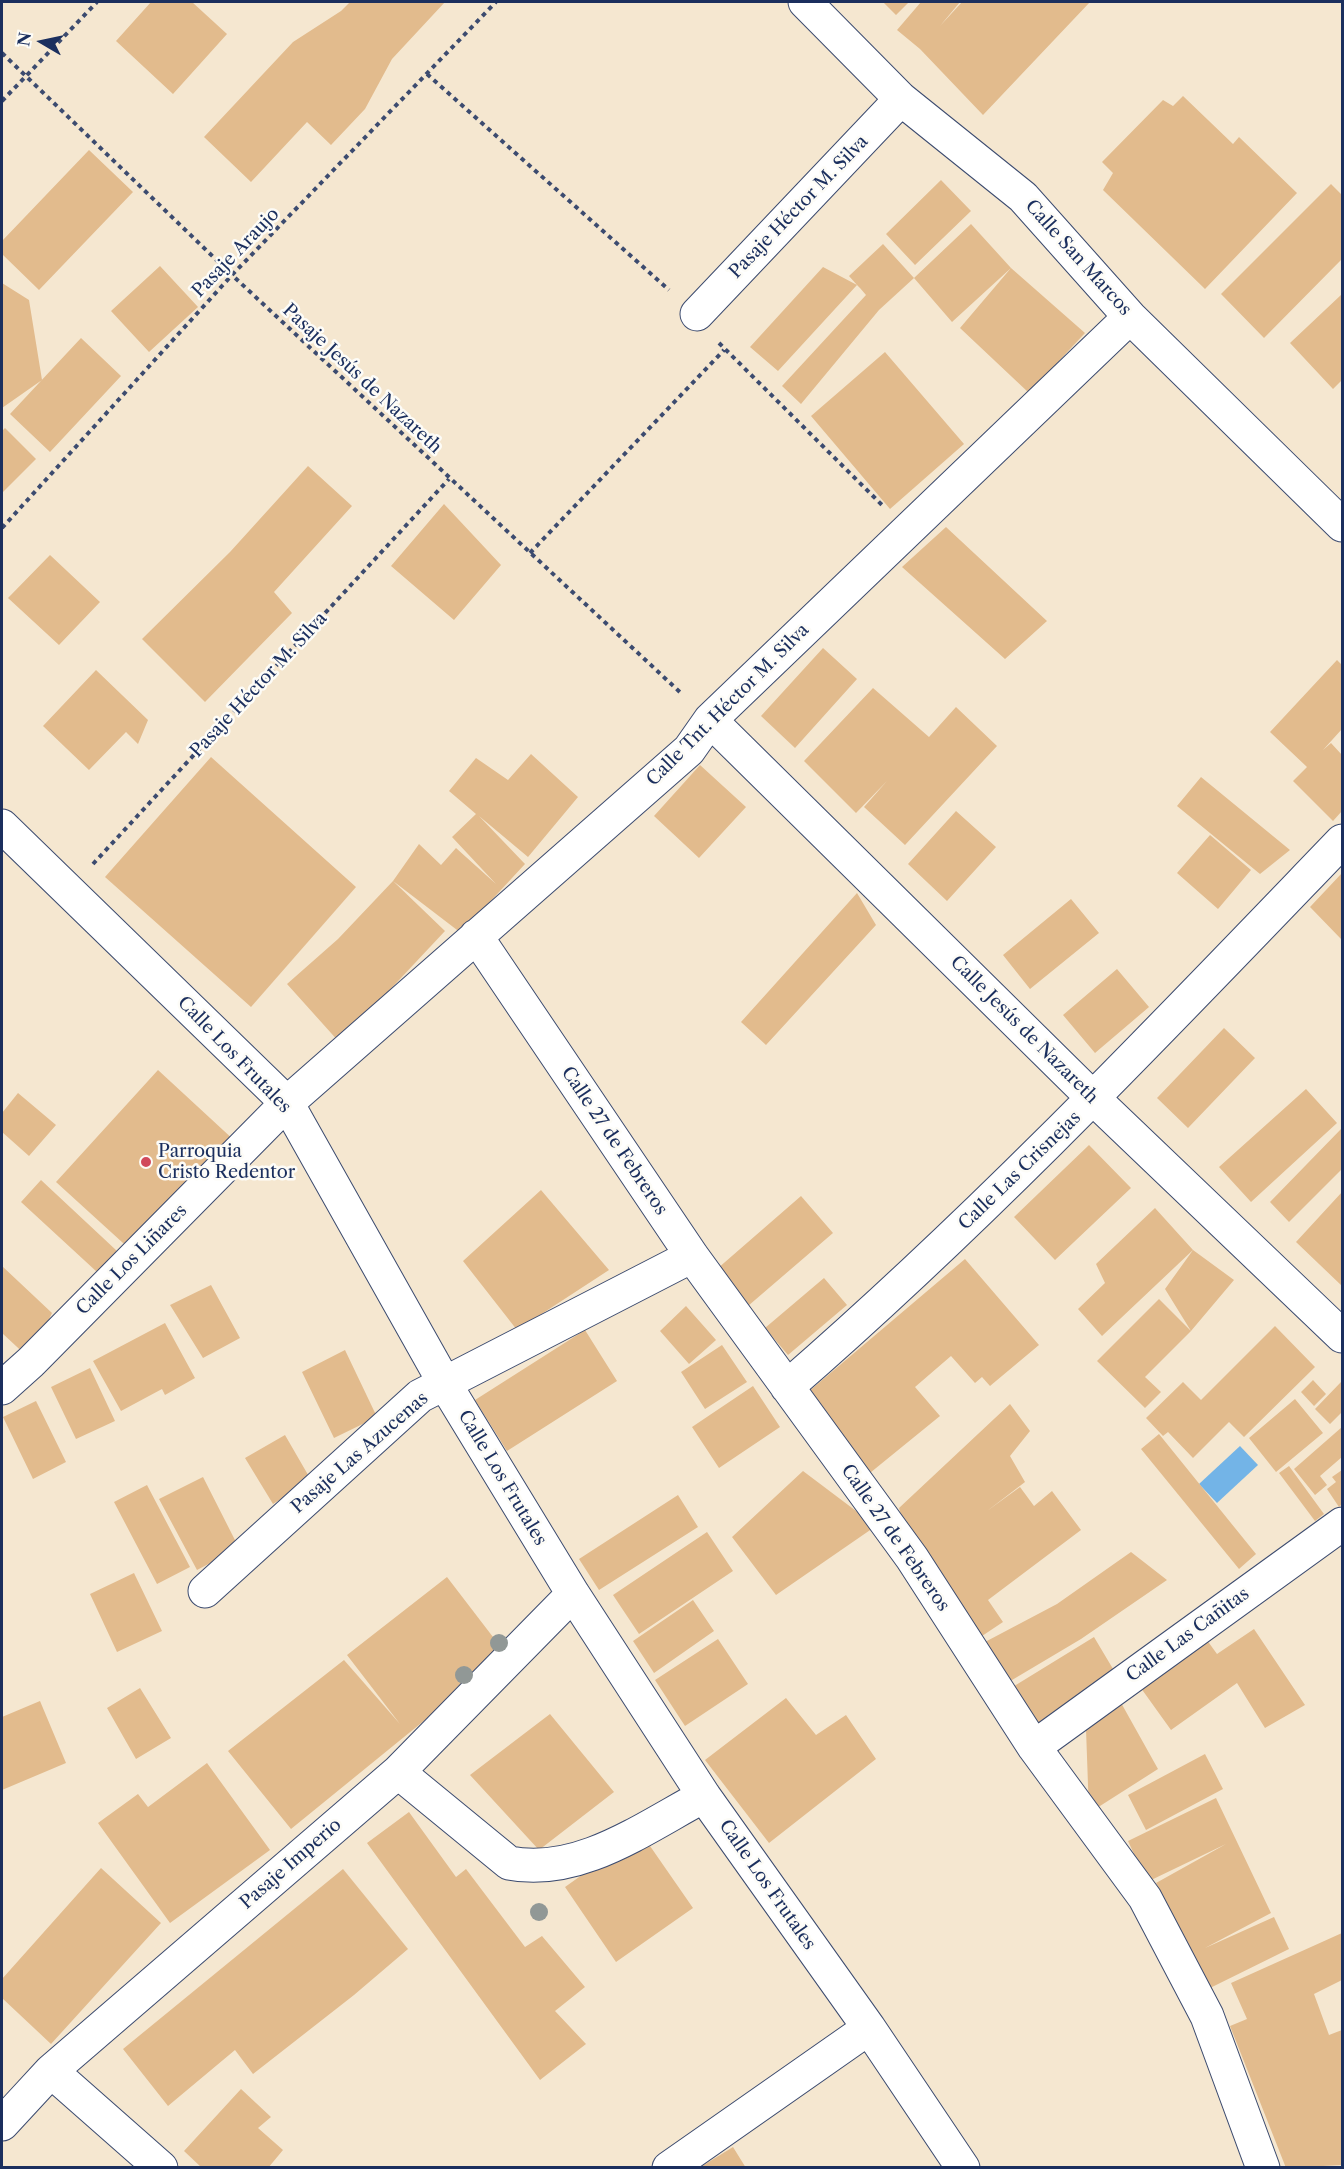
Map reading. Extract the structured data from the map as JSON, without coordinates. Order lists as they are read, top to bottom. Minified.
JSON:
{"streets":{"street":["Pasaje Héctor M. Silva","Calle San Marcos","Calle Tnt. Héctor M. Silva","Calle Jesús de Nazareth","Calle Los Frutales","Calle 27 de Febreros","Calle Las Crisnejas","Calle Los Liñares","Pasaje Las Azucenas","Calle Las Cañitas","Pasaje Imperio"],"path":["Pasaje Araujo","Pasaje Jesús de Nazareth"]},"crossings":[["Pasaje Héctor M. Silva","Calle San Marcos"],["Pasaje Héctor M. Silva","Pasaje Jesús de Nazareth"],["Pasaje Héctor M. Silva","Calle Los Frutales"],["Pasaje Araujo","Pasaje Jesús de Nazareth"],["Calle San Marcos","Calle Tnt. Héctor M. Silva"],["Pasaje Jesús de Nazareth","Calle Tnt. Héctor M. Silva"],["Pasaje Jesús de Nazareth","Calle Jesús de Nazareth"],["Calle Tnt. Héctor M. Silva","Calle Jesús de Nazareth"],["Calle Tnt. Héctor M. Silva","Calle Los Frutales"],["Calle Tnt. Héctor M. Silva","Calle 27 de Febreros"],["Calle Tnt. Héctor M. Silva","Calle Los Liñares"],["Calle Jesús de Nazareth","Calle Las Crisnejas"],["Calle Los Frutales","Calle Los Liñares"],["Calle Los Frutales","Pasaje Las Azucenas"],["Calle Los Frutales","Pasaje Imperio"],["Calle 27 de Febreros","Calle Las Crisnejas"],["Calle 27 de Febreros","Pasaje Las Azucenas"],["Calle 27 de Febreros","Calle Las Cañitas"]],"places":["Parroquia Cristo Redentor"],"north":"left"}
